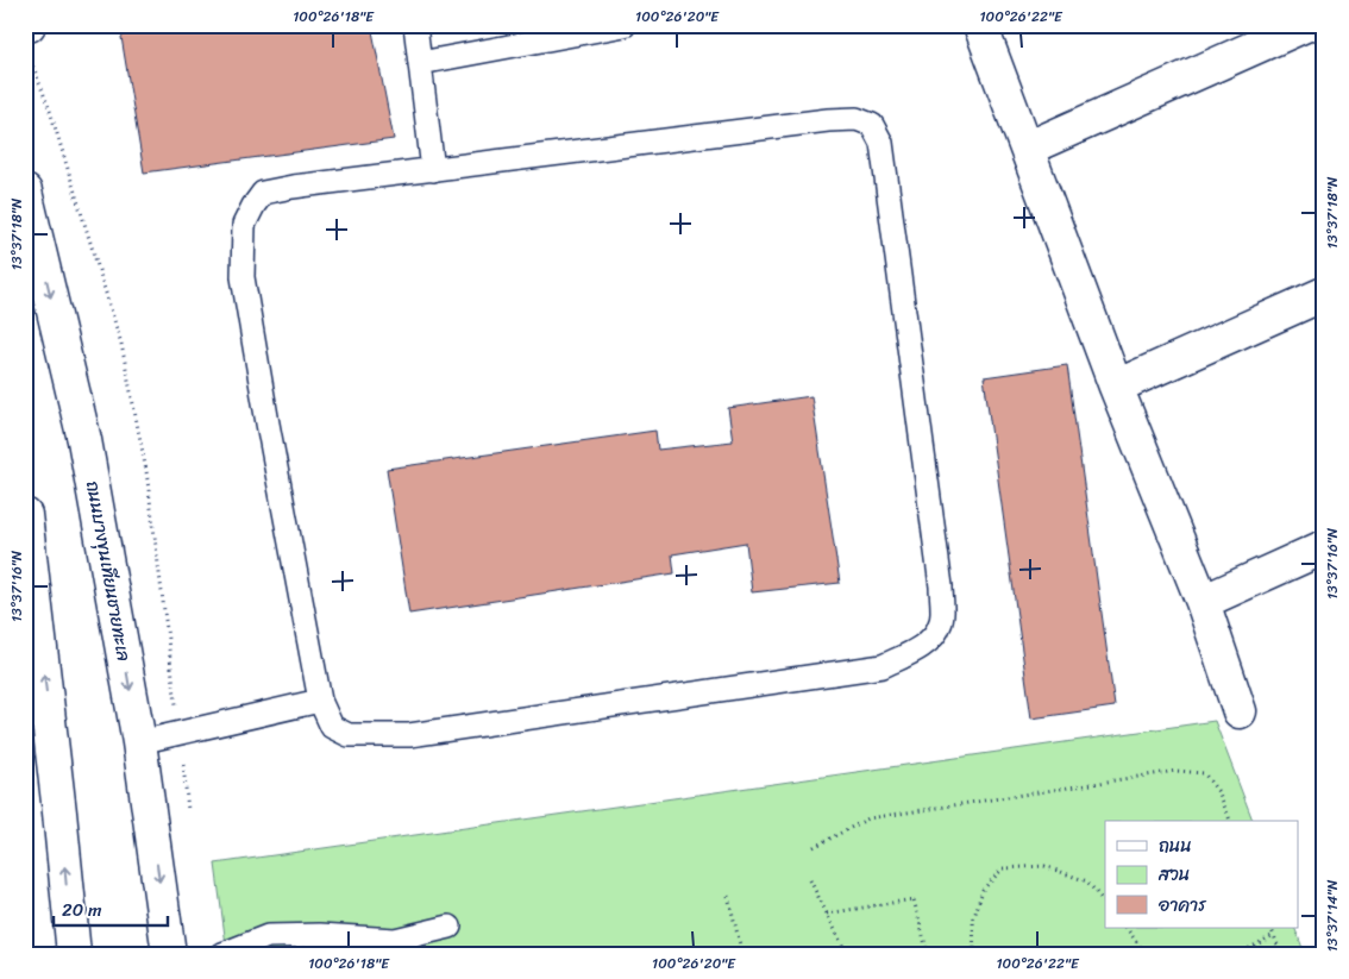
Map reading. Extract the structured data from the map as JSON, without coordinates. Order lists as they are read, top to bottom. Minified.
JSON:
{"streets":{"street":["ถนนบางขุนเทียนชายทะเล"]},"legend":["ถนน","สวน","อาคาร"],"scale_bar":"20 m","coordinates":["100°26'18\"E","100°26'20\"E","100°26'22\"E","13°37'18\"N","13°37'16\"N","13°37'14\"N"]}
